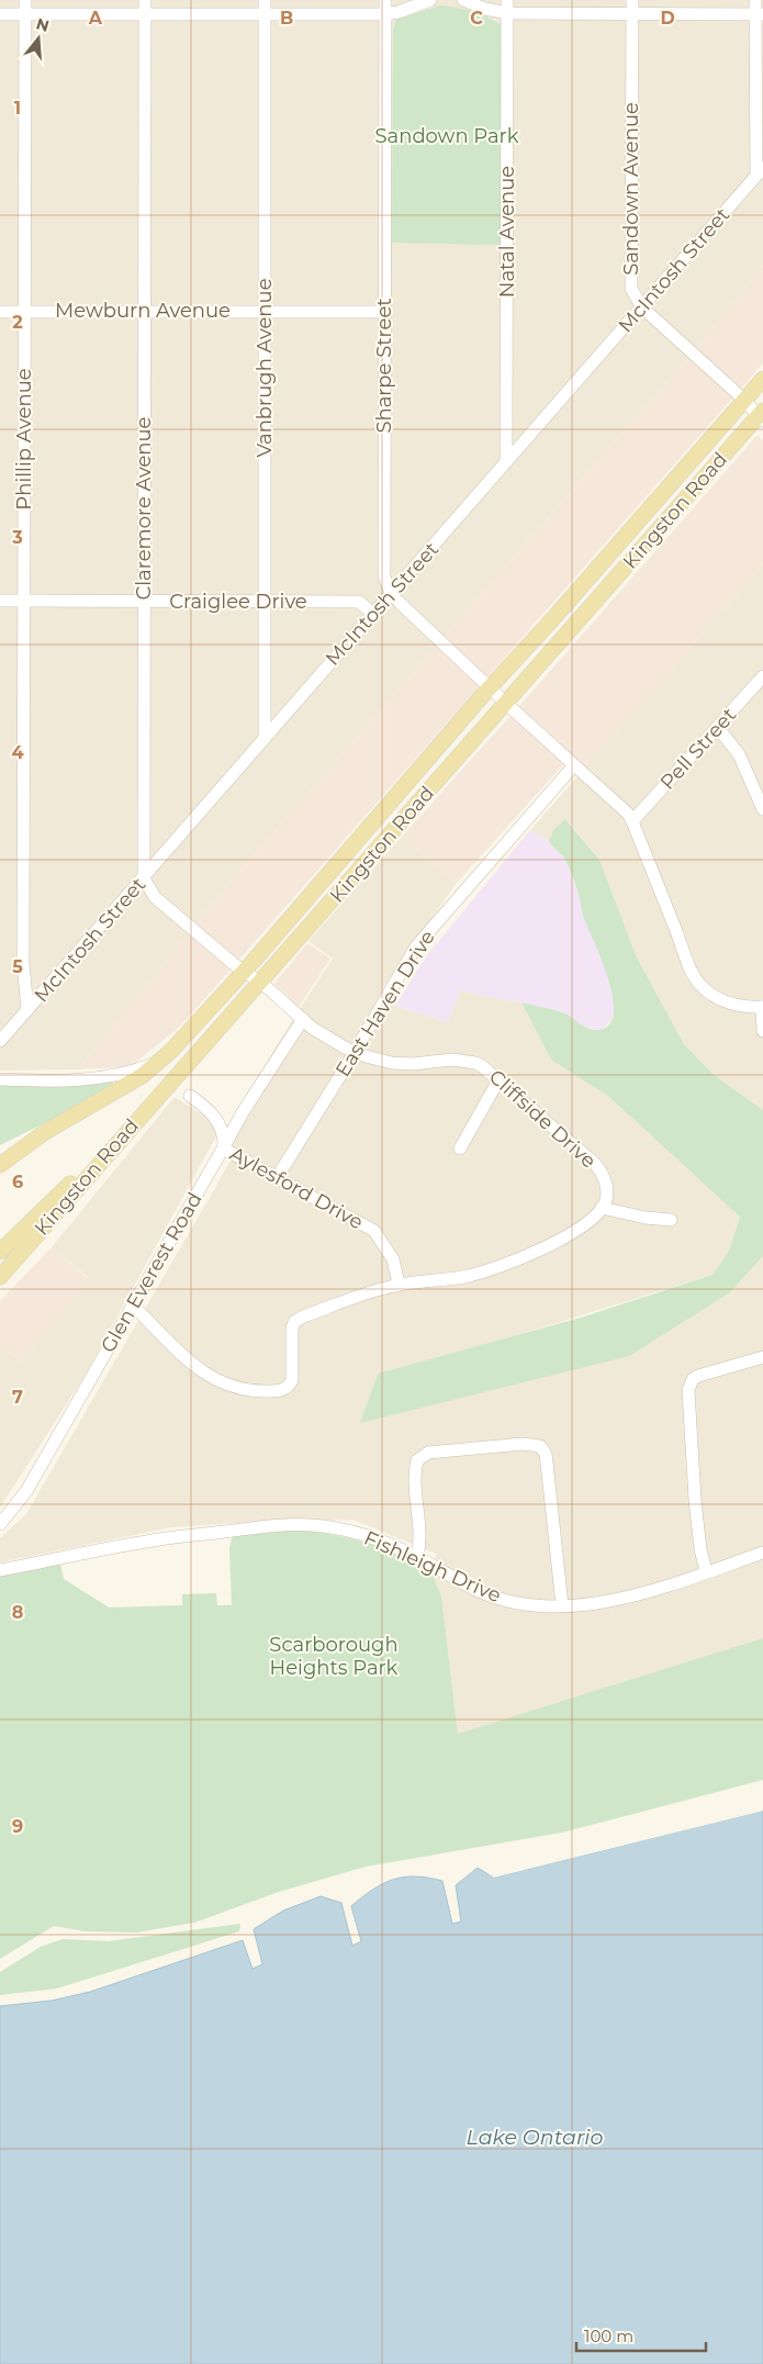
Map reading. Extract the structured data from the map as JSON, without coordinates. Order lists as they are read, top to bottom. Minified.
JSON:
{"streets":{"main road":["Kingston Road"],"street":["Sandown Avenue","Natal Avenue","McIntosh Street","Mewburn Avenue","Sharpe Street","Vanbrugh Avenue","Phillip Avenue","Claremore Avenue","Craiglee Drive","Pell Street","East Haven Drive","Cliffside Drive","Aylesford Drive","Glen Everest Road","Fishleigh Drive"]},"crossings":[["Sandown Avenue","McIntosh Street"],["Sandown Avenue","Kingston Road"],["Natal Avenue","McIntosh Street"],["McIntosh Street","Sharpe Street"],["McIntosh Street","Vanbrugh Avenue"],["McIntosh Street","Phillip Avenue"],["McIntosh Street","Claremore Avenue"],["McIntosh Street","Craiglee Drive"],["Mewburn Avenue","Sharpe Street"],["Mewburn Avenue","Vanbrugh Avenue"],["Mewburn Avenue","Phillip Avenue"],["Mewburn Avenue","Claremore Avenue"],["Vanbrugh Avenue","Craiglee Drive"],["Phillip Avenue","Craiglee Drive"],["Claremore Avenue","Craiglee Drive"],["Kingston Road","Cliffside Drive"],["East Haven Drive","Cliffside Drive"],["East Haven Drive","Aylesford Drive"],["Cliffside Drive","Glen Everest Road"],["Aylesford Drive","Glen Everest Road"]],"water":["Lake Ontario"],"parks":["Sandown Park","Scarborough Heights Park"],"scale_bar":"100 m","north":"top","grid":{"columns":["A","B","C","D"],"rows":["1","2","3","4","5","6","7","8","9"]}}
